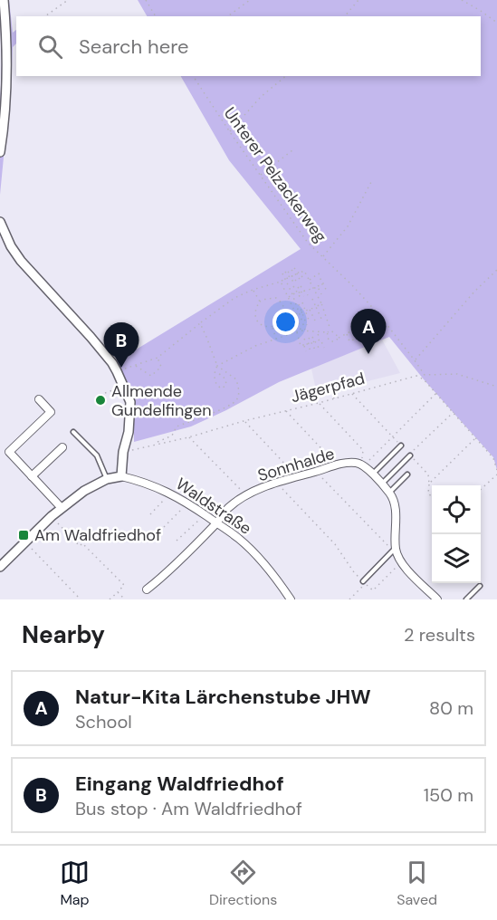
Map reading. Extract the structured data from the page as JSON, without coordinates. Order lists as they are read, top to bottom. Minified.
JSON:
{"streets":{"street":["Sonnhalde","Waldstraße"],"path":["Unterer Pelzackerweg","Jägerpfad"]},"crossings":[["Unterer Pelzackerweg","Jägerpfad"],["Sonnhalde","Waldstraße"]],"places":{"other":["Allmende Gundelfingen"],"transit":["Am Waldfriedhof"]},"page":{"search":"Search here","pins":["A","B"],"heading":["Nearby","2 results"],"list":[{"mark":"A","name":"Natur-Kita Lärchenstube JHW","note":"School","value":"80 m"},{"mark":"B","name":"Eingang Waldfriedhof","note":"Bus stop · Am Waldfriedhof","value":"150 m"}],"nav":["Map","Directions","Saved"]}}
